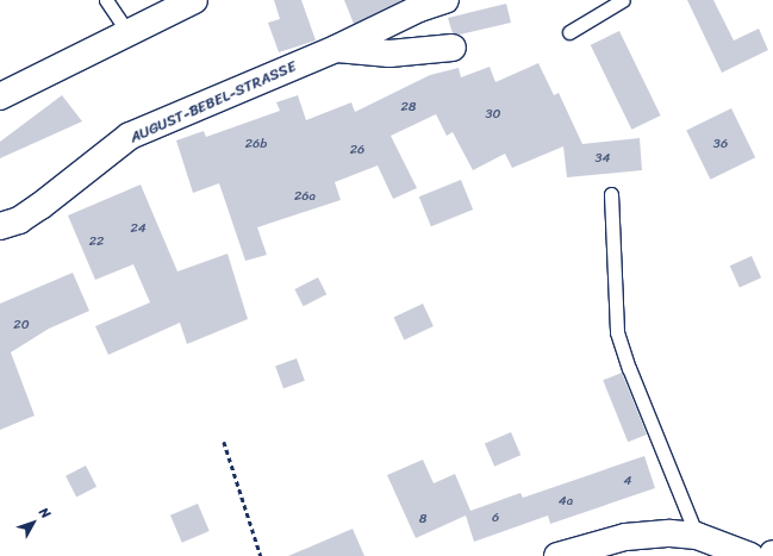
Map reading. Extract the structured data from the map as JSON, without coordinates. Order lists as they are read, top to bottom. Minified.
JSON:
{"streets":{"street":["AUGUST-BEBEL-STRASSE"]},"house_numbers":["28","30","26b","36","26","34","26a","24","22","20","4","4a","6","8"],"north":"top right"}
